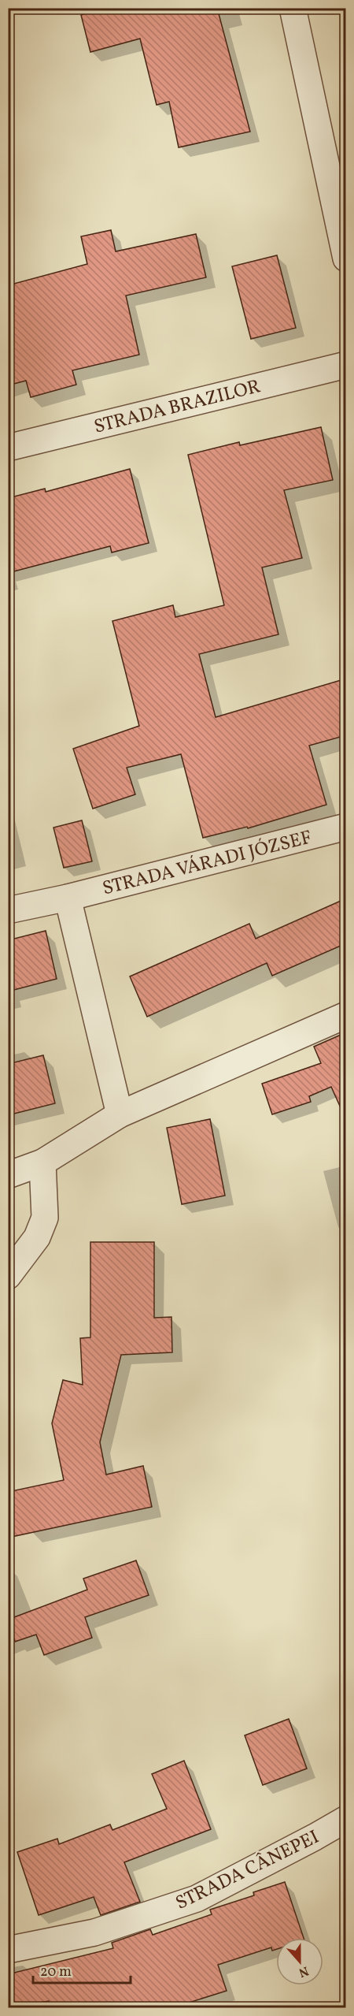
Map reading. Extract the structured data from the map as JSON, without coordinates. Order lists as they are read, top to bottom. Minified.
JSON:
{"streets":{"street":["STRADA BRAZILOR","STRADA VÁRADI JÓZSEF","STRADA CÂNEPEI"]},"scale_bar":"20 m","north":"bottom"}
